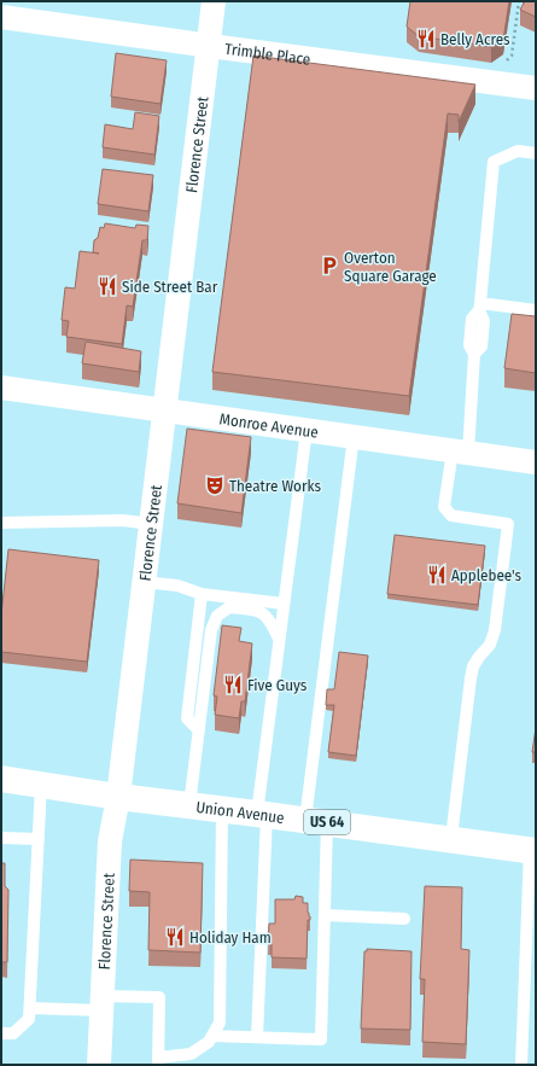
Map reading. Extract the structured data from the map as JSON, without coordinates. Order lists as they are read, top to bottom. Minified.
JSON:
{"streets":{"main road":["Union Avenue","US 64"],"street":["Trimble Place","Florence Street","Monroe Avenue"]},"crossings":[["Trimble Place","Florence Street"],["Florence Street","Monroe Avenue"],["Florence Street","Union Avenue"]],"places":{"restaurant":["Belly Acres","Side Street Bar","Applebee's","Five Guys","Holiday Ham"],"parking":["Overton Square Garage"],"theatre":["Theatre Works"]}}
